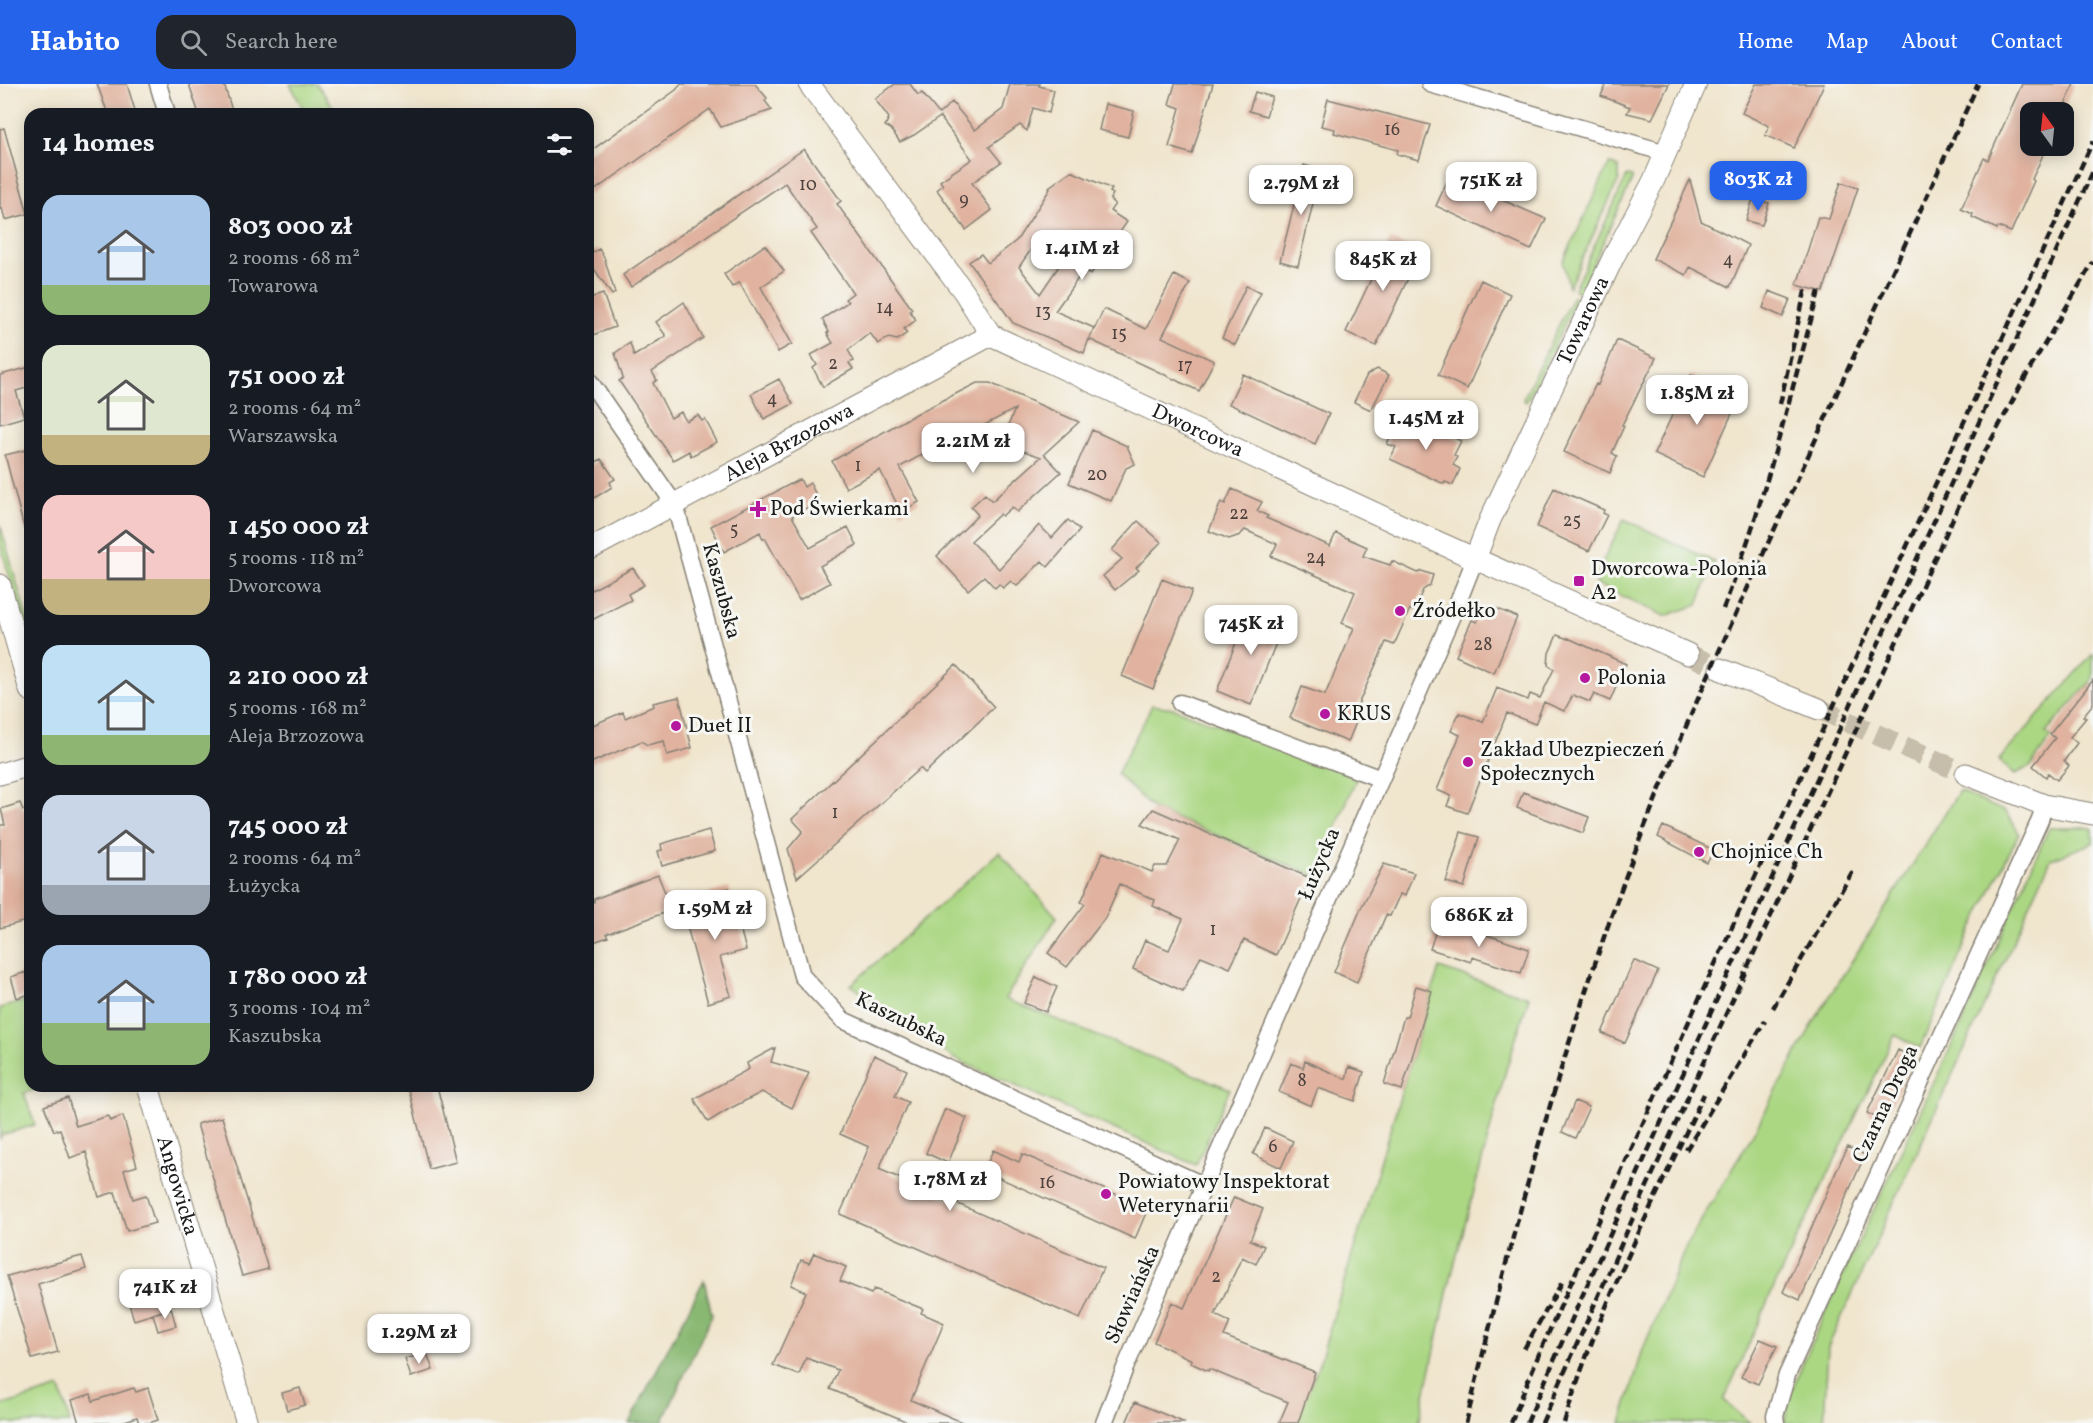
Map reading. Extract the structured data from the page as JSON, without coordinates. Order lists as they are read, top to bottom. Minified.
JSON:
{"streets":{"street":["Towarowa","Dworcowa","Aleja Brzozowa","Kaszubska","Łużycka","Czarna Droga","Angowicka","Słowiańska"]},"crossings":[["Towarowa","Dworcowa"],["Towarowa","Łużycka"],["Dworcowa","Aleja Brzozowa"],["Dworcowa","Łużycka"],["Aleja Brzozowa","Kaszubska"],["Kaszubska","Łużycka"],["Kaszubska","Słowiańska"],["Łużycka","Słowiańska"]],"places":{"health":["Pod Świerkami"],"transit":["Dworcowa-Polonia A2"],"other":["Źródełko","Polonia","KRUS","Duet II","Zakład Ubezpieczeń Społecznych","Chojnice Ch","Powiatowy Inspektorat Weterynarii"]},"house_numbers":["16","10","9","4","14","13","15","2","17","4","1","20","22","25","5","24","28","1","1","8","6","16","2"],"north":"top","page":{"header":"Habito","search":"Search here","nav":["Home","Map","About","Contact"],"heading":"14 homes","price":["803K zł","751K zł","2.79M zł","1.41M zł","845K zł","1.85M zł","1.45M zł","2.21M zł","745K zł","1.59M zł","686K zł","1.78M zł","741K zł","1.29M zł"],"list":[{"name":"803 000 zł","note":"2 rooms · 68 m² · Towarowa"},{"name":"751 000 zł","note":"2 rooms · 64 m² · Warszawska"},{"name":"1 450 000 zł","note":"5 rooms · 118 m² · Dworcowa"},{"name":"2 210 000 zł","note":"5 rooms · 168 m² · Aleja Brzozowa"},{"name":"745 000 zł","note":"2 rooms · 64 m² · Łużycka"},{"name":"1 780 000 zł","note":"3 rooms · 104 m² · Kaszubska"}]}}
